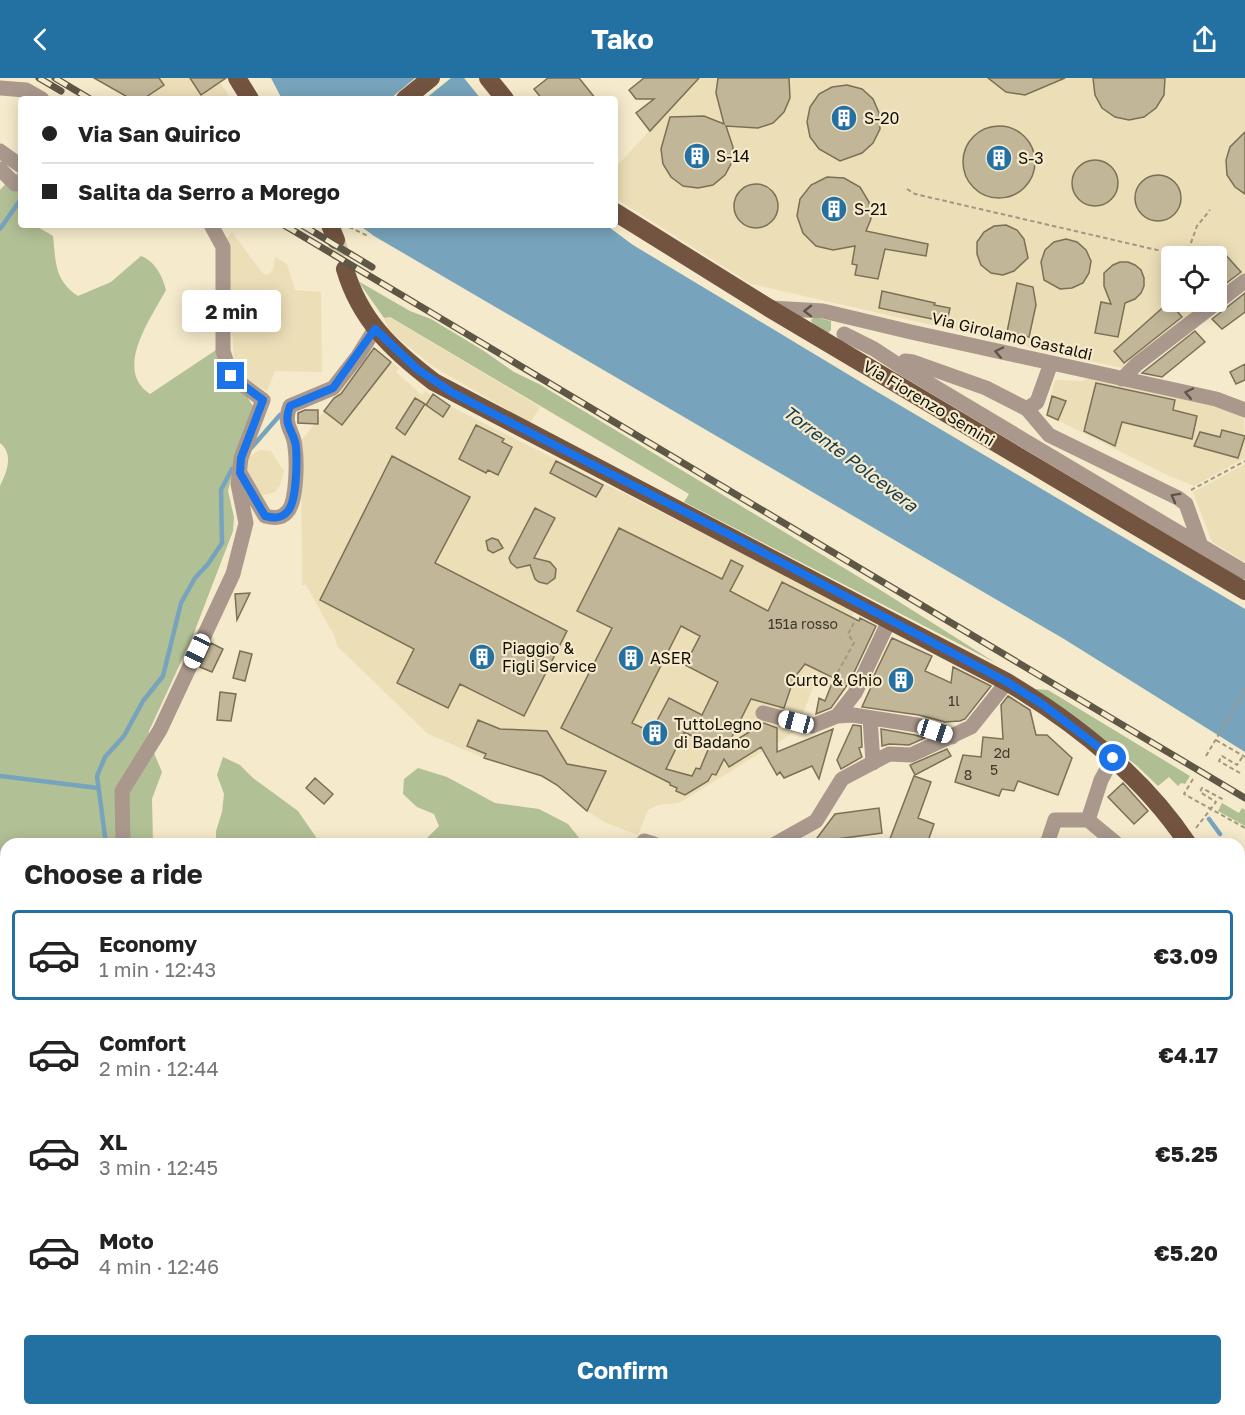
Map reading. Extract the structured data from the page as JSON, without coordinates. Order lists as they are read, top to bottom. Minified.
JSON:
{"streets":{"main road":["Via Fiorenzo Semini"],"street":["Via Girolamo Gastaldi"]},"crossings":[["Via Girolamo Gastaldi","Via Fiorenzo Semini"]],"water":["Torrente Polcevera"],"places":{"building":["S-20","S-14","S-3","S-21","Piaggio & Figli Service","ASER","Curto & Ghio","TuttoLegno di Badano"]},"house_numbers":["151a rosso","1l","2d","5","8"],"page":{"header":"Tako","banner":["Via San Quirico","Salita da Serro a Morego"],"bubble":"2 min","heading":"Choose a ride","list":[{"name":"Economy","note":"1 min · 12:43","value":"€3.09"},{"name":"Comfort","note":"2 min · 12:44","value":"€4.17"},{"name":"XL","note":"3 min · 12:45","value":"€5.25"},{"name":"Moto","note":"4 min · 12:46","value":"€5.20"}],"buttons":"Confirm"}}
